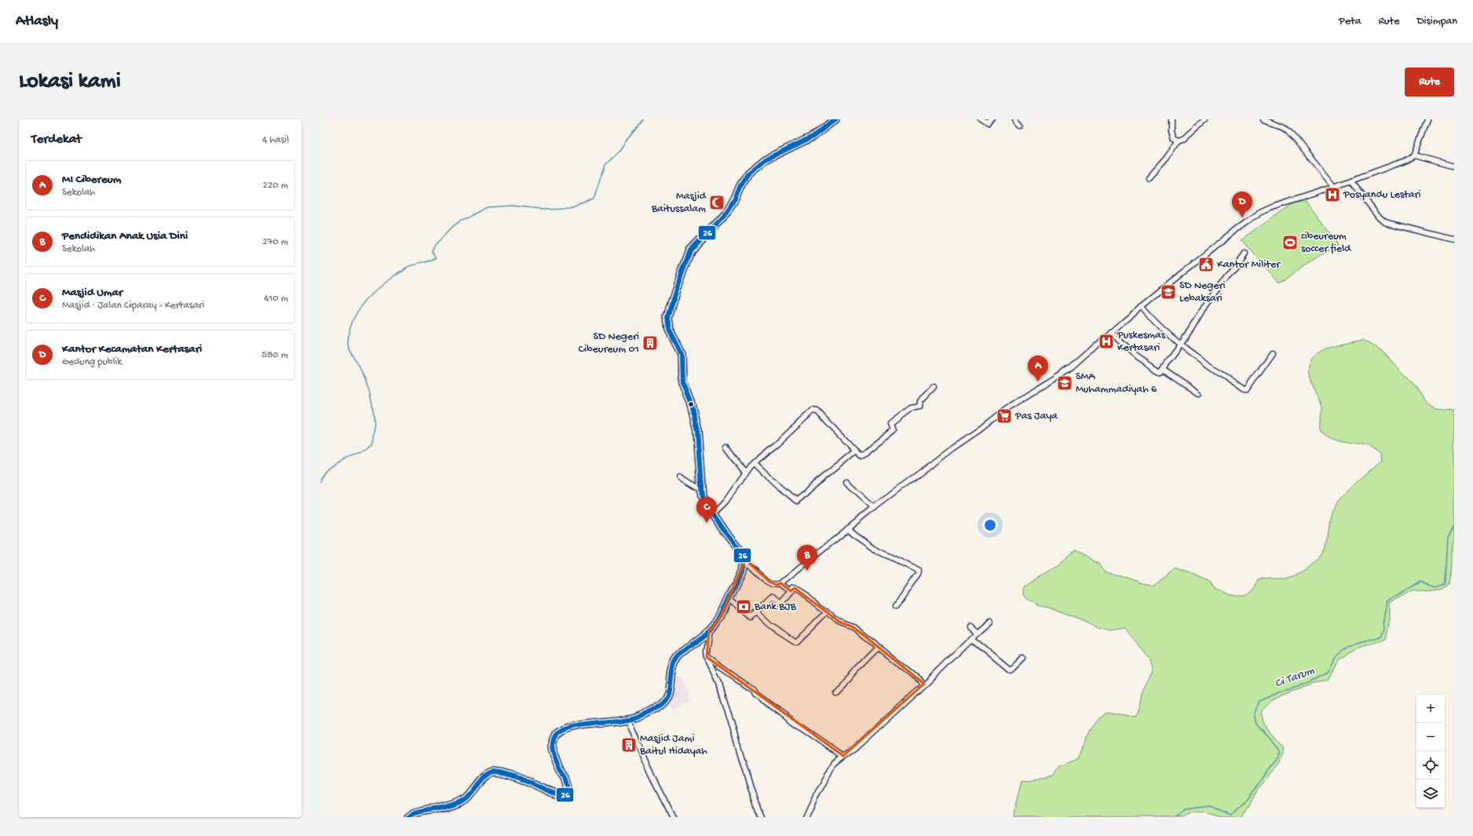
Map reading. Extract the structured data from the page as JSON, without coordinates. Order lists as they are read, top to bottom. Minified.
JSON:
{"water":["Ci Tarum"],"places":{"hospital":["Posyandu Lestari","Puskesmas Kertasari"],"mosque":["Masjid Baitussalam"],"sports":["cibeureum soccer field"],"public building":["Kantor Militer"],"school or university":["SD Negeri Lebaksari","SMA Muhammadiyah 6"],"building":["SD Negeri Cibeureum 01","Masjid Jami Baitul Hidayah"],"supermarket":["Pas Jaya"],"bank":["Bank BJB"]},"lines":["transit line 26"],"page":{"header":"Atlasly","nav":["Peta","Rute","Disimpan"],"buttons":"Rute","title":"Lokasi kami","heading":["Terdekat","4 hasil"],"list":[{"mark":"A","name":"MI Cibereum","note":"Sekolah","value":"220 m"},{"mark":"B","name":"Pendidikan Anak Usia Dini","note":"Sekolah","value":"270 m"},{"mark":"C","name":"Masjid Umar","note":"Masjid · Jalan Ciparay - Kertasari","value":"410 m"},{"mark":"D","name":"Kantor Kecamatan Kertasari","note":"Gedung publik","value":"580 m"}],"pins":["D","A","C","B"],"map_buttons":["+","−"]}}
